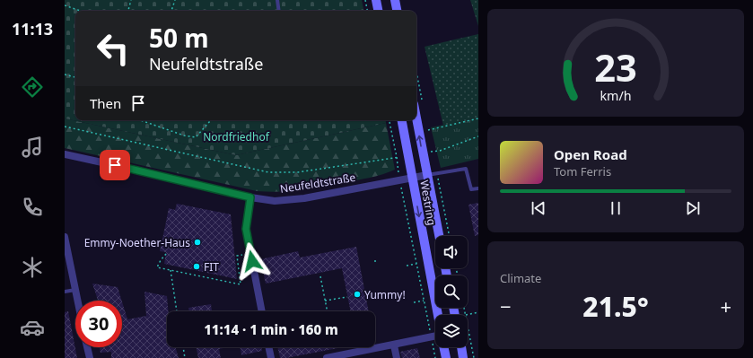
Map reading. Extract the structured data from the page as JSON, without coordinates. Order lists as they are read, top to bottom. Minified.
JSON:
{"streets":{"main road":["Westring"],"street":["Neufeldtstraße"]},"crossings":[["Neufeldtstraße","Westring"]],"parks":["Nordfriedhof"],"places":["Emmy-Noether-Haus","FIT","Yummy!"],"page":{"tabs":"11:13","turn":["50 m","Neufeldtstraße"],"then":"Then","song":["Open Road","Tom Ferris"],"tile":"Climate","heat":["−","21.5°","+"],"limit":"30","trip":"11:14 · 1 min · 160 m","gauge":["23","km/h"]}}
